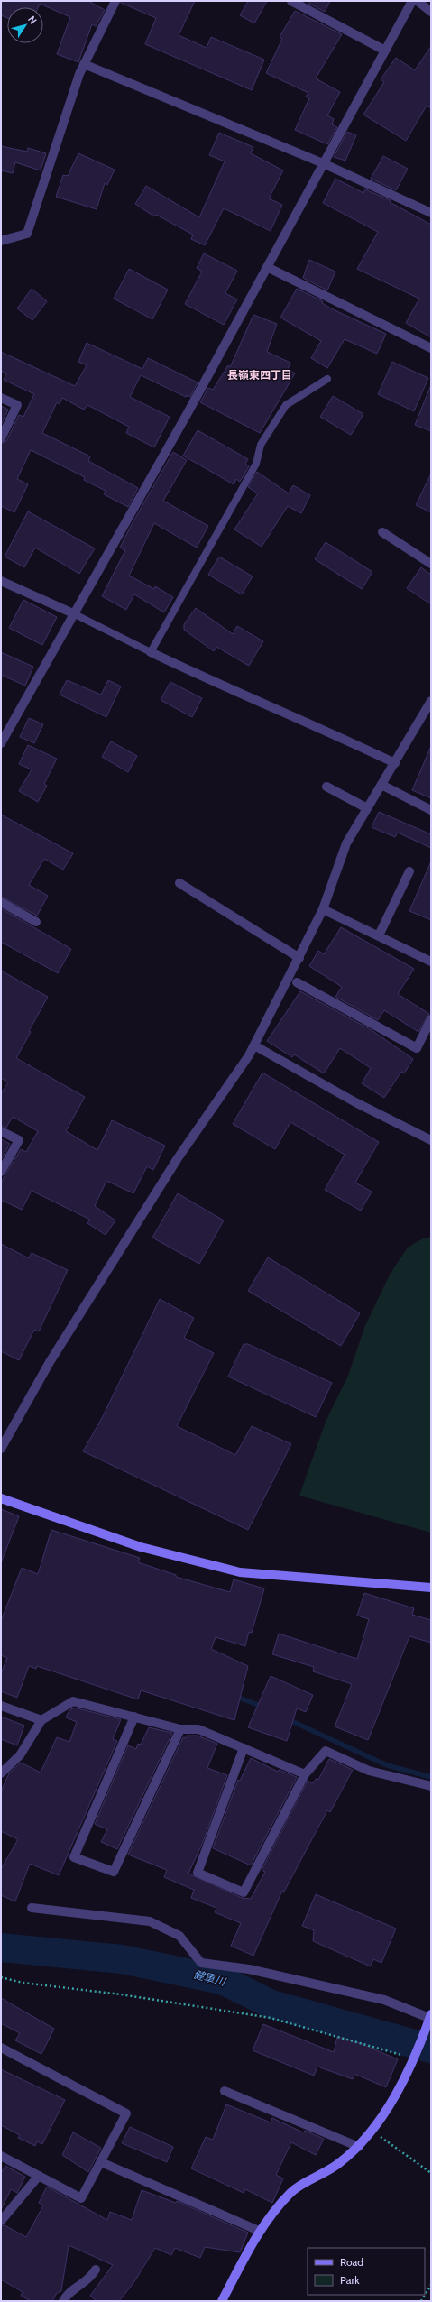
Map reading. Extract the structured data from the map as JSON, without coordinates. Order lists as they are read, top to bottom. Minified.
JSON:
{"districts":["長嶺東四丁目"],"water":["健軍川"],"legend":["Road","Park"],"north":"top right"}
